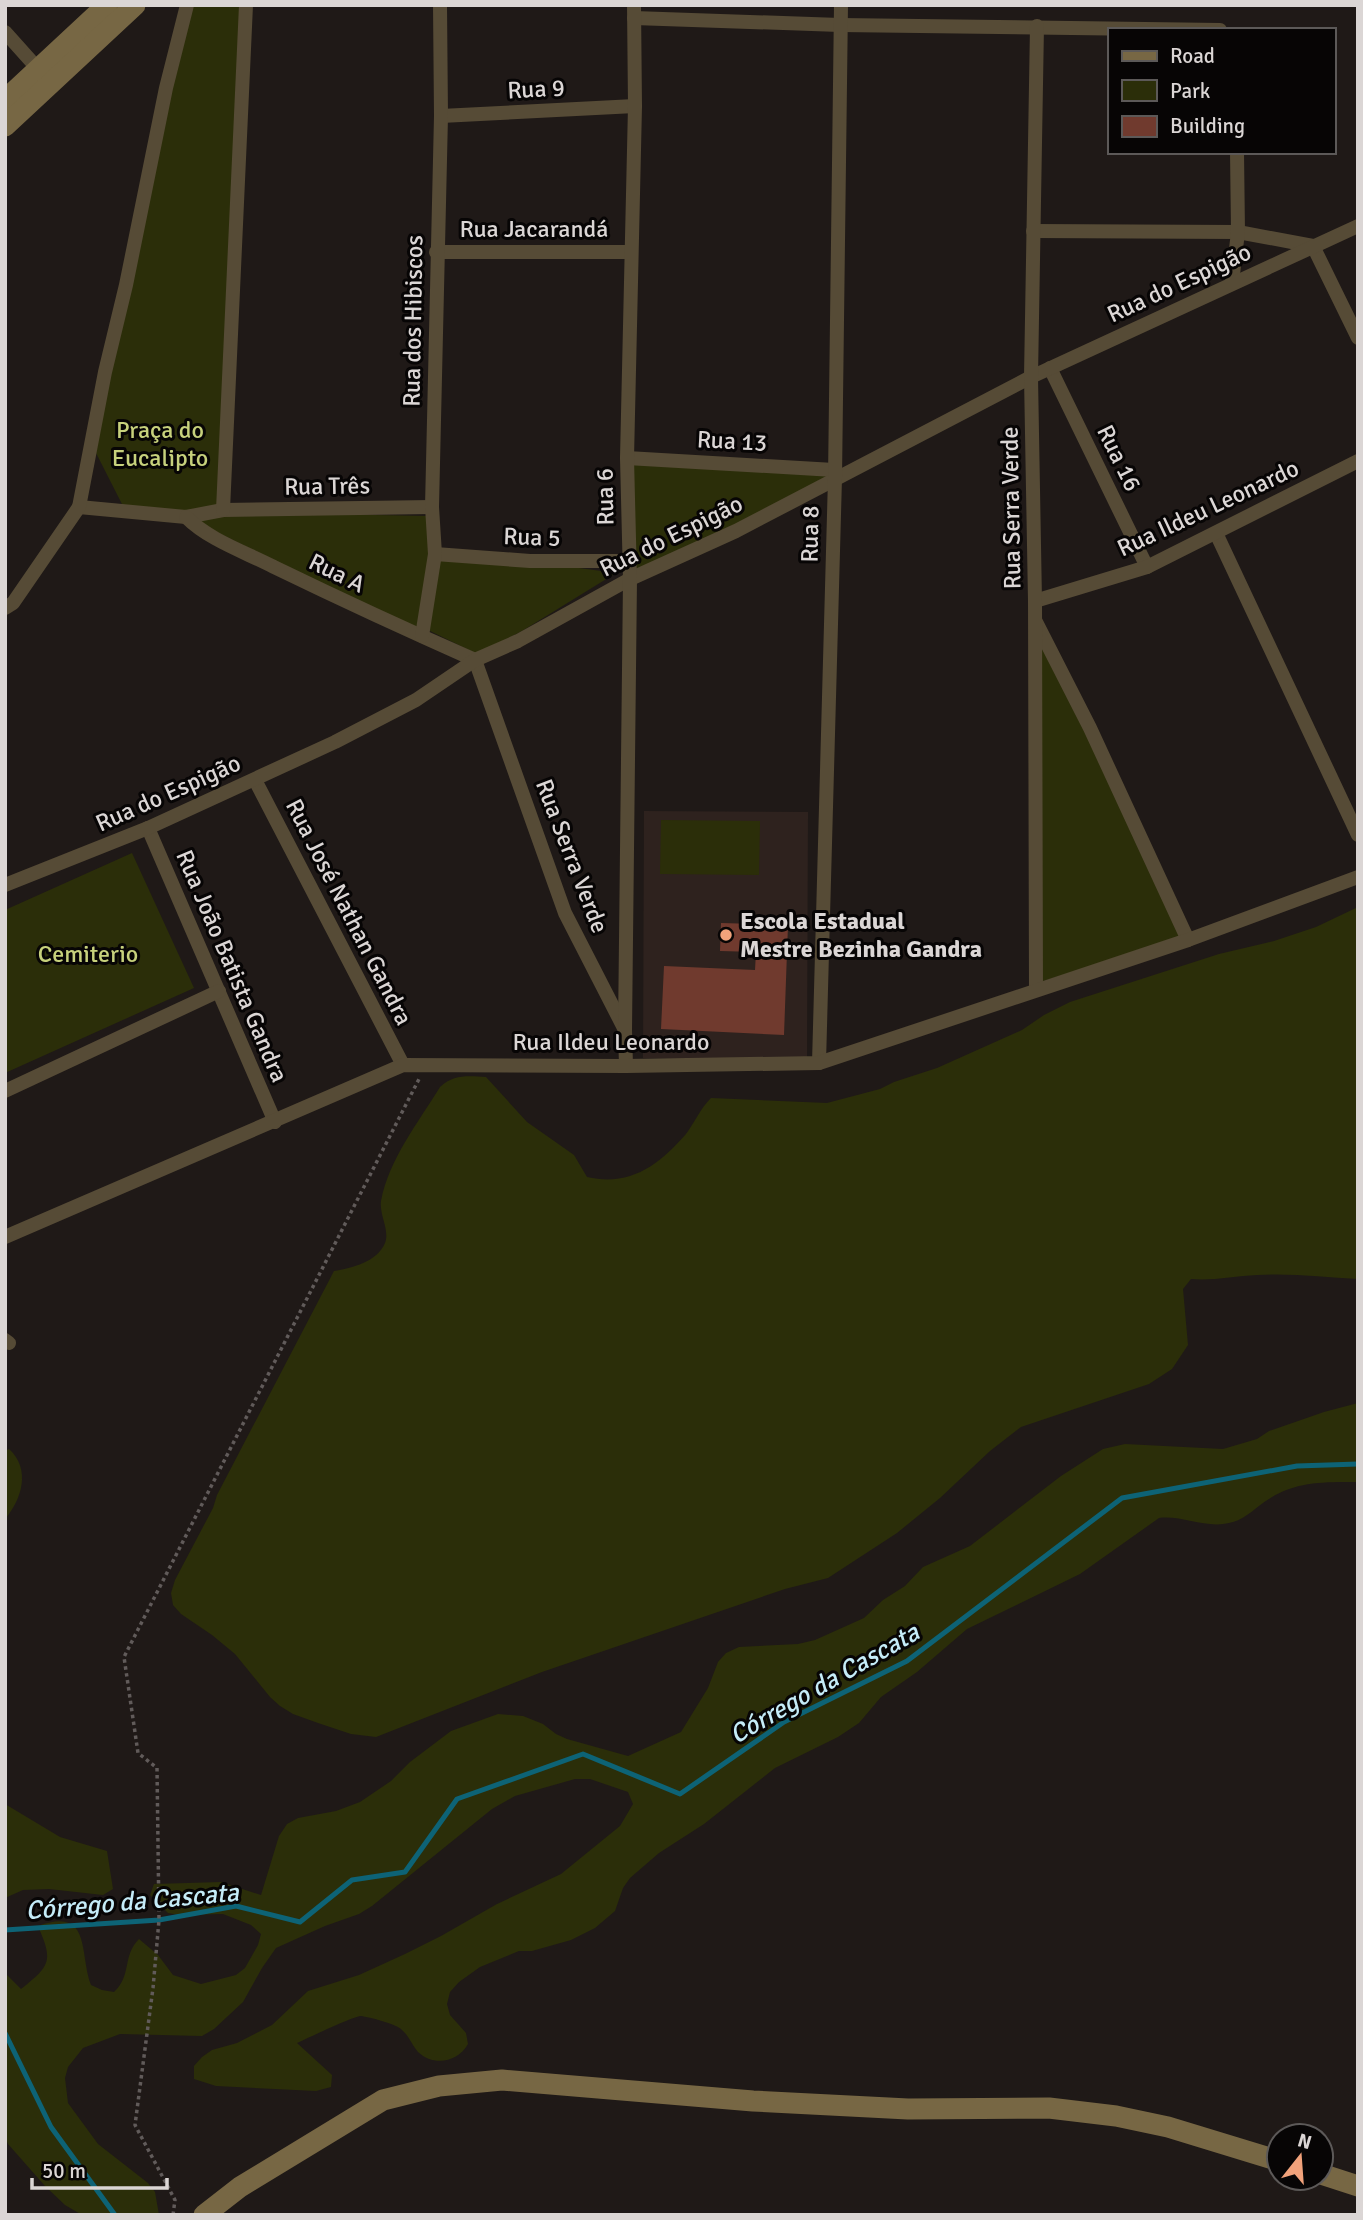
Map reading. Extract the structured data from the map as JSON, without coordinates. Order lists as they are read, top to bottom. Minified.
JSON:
{"streets":{"street":["Rua 9","Rua Jacarandá","Rua do Espigão","Rua dos Hibiscos","Rua 13","Rua 16","Rua Três","Rua 6","Rua Serra Verde","Rua Ildeu Leonardo","Rua 8","Rua 5","Rua A","Rua José Nathan Gandra","Rua João Batista Gandra"]},"crossings":[["Rua 9","Rua dos Hibiscos"],["Rua 9","Rua 6"],["Rua Jacarandá","Rua dos Hibiscos"],["Rua Jacarandá","Rua 6"],["Rua do Espigão","Rua 13"],["Rua do Espigão","Rua 16"],["Rua do Espigão","Rua 6"],["Rua do Espigão","Rua Serra Verde"],["Rua do Espigão","Rua 8"],["Rua do Espigão","Rua A"],["Rua do Espigão","Rua José Nathan Gandra"],["Rua do Espigão","Rua João Batista Gandra"],["Rua dos Hibiscos","Rua Três"],["Rua dos Hibiscos","Rua 5"],["Rua dos Hibiscos","Rua A"],["Rua 13","Rua 6"],["Rua 13","Rua 8"],["Rua 16","Rua Ildeu Leonardo"],["Rua 6","Rua Serra Verde"],["Rua 6","Rua 5"],["Rua Serra Verde","Rua Ildeu Leonardo"],["Rua Serra Verde","Rua A"],["Rua Ildeu Leonardo","Rua 8"],["Rua Ildeu Leonardo","Rua José Nathan Gandra"]],"water":["Córrego da Cascata"],"parks":["Praça do Eucalipto","Cemiterio"],"places":["Escola Estadual Mestre Bezinha Gandra"],"legend":["Road","Park","Building"],"scale_bar":"50 m","north":"top"}
